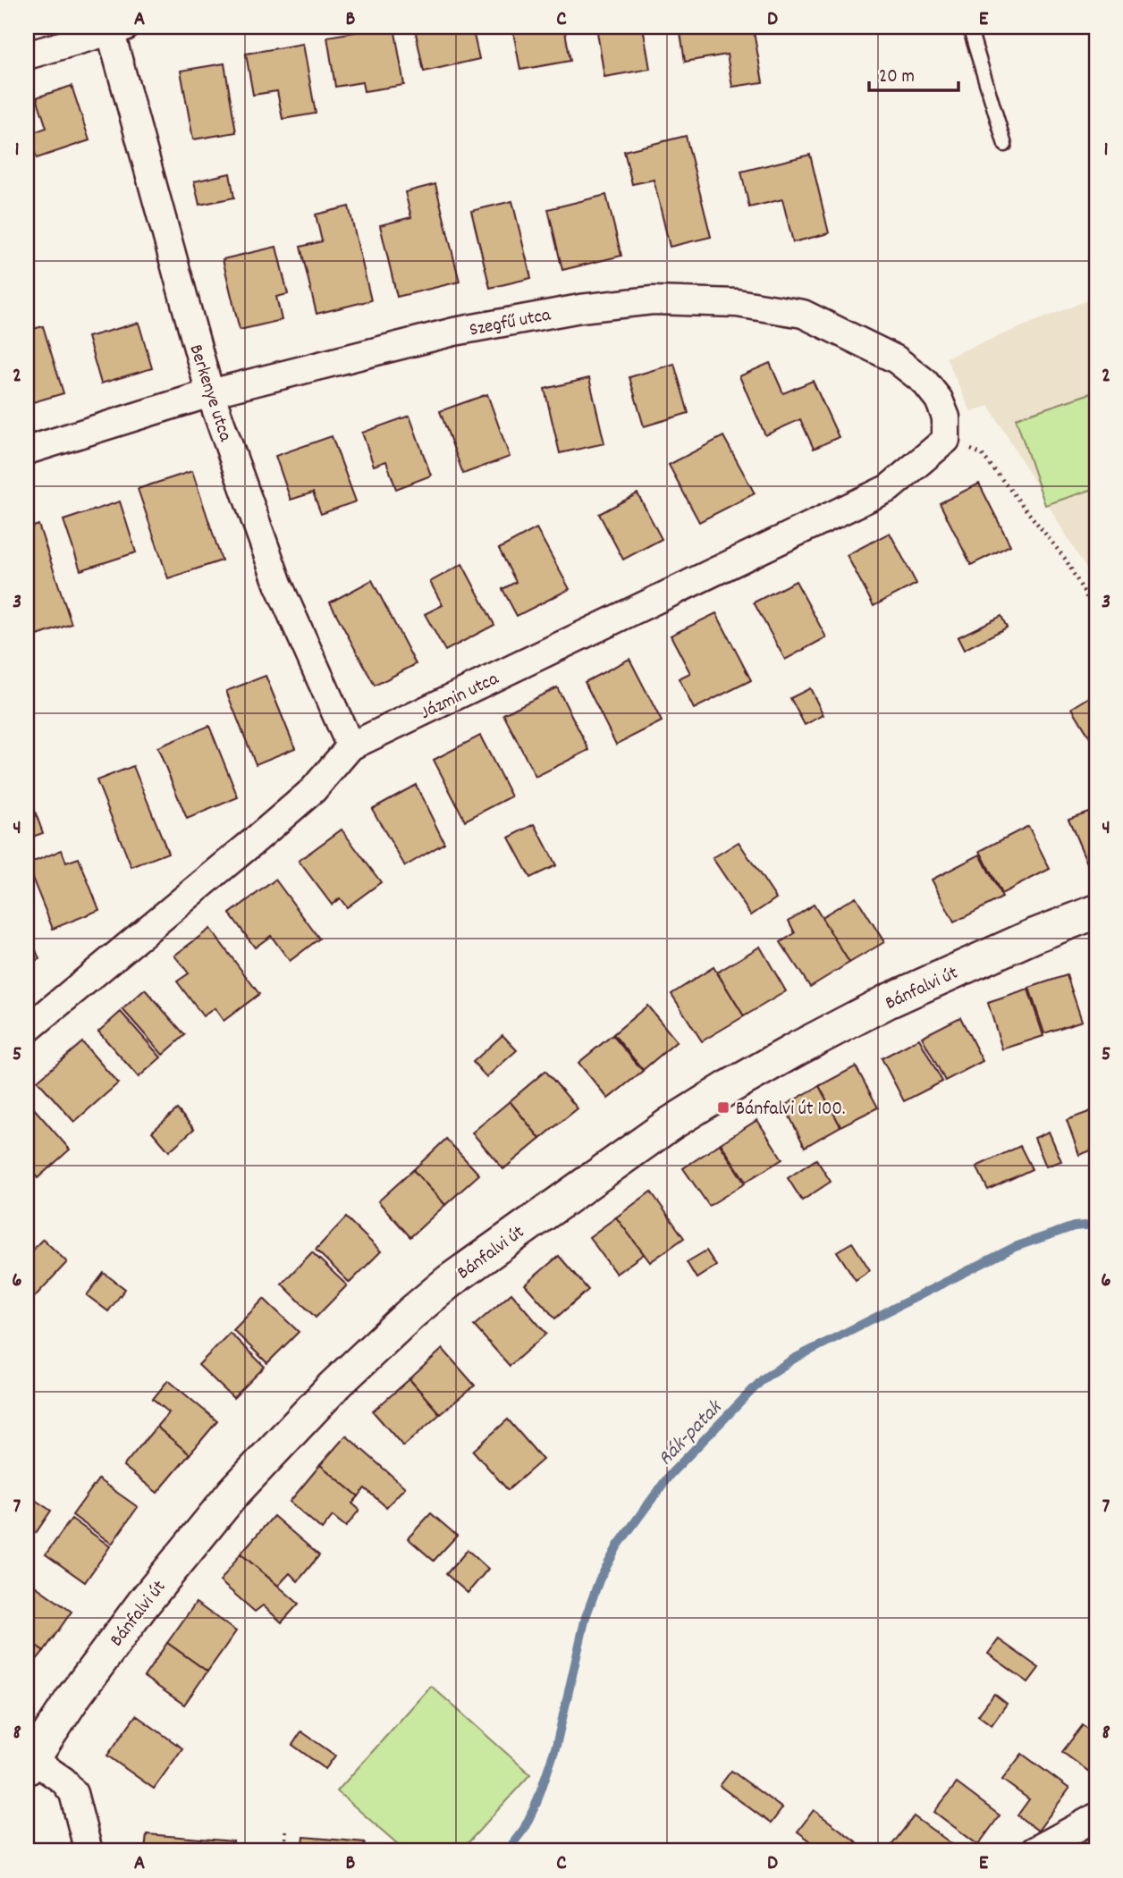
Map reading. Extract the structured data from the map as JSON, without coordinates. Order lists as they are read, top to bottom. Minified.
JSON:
{"streets":{"street":["Szegfű utca","Berkenye utca","Jázmin utca","Bánfalvi út"]},"crossings":[["Szegfű utca","Berkenye utca"],["Szegfű utca","Jázmin utca"],["Berkenye utca","Jázmin utca"]],"water":["Rák-patak"],"places":{"transit":["Bánfalvi út 100."]},"scale_bar":"20 m","grid":{"columns":["A","B","C","D","E"],"rows":["1","2","3","4","5","6","7","8"]}}
